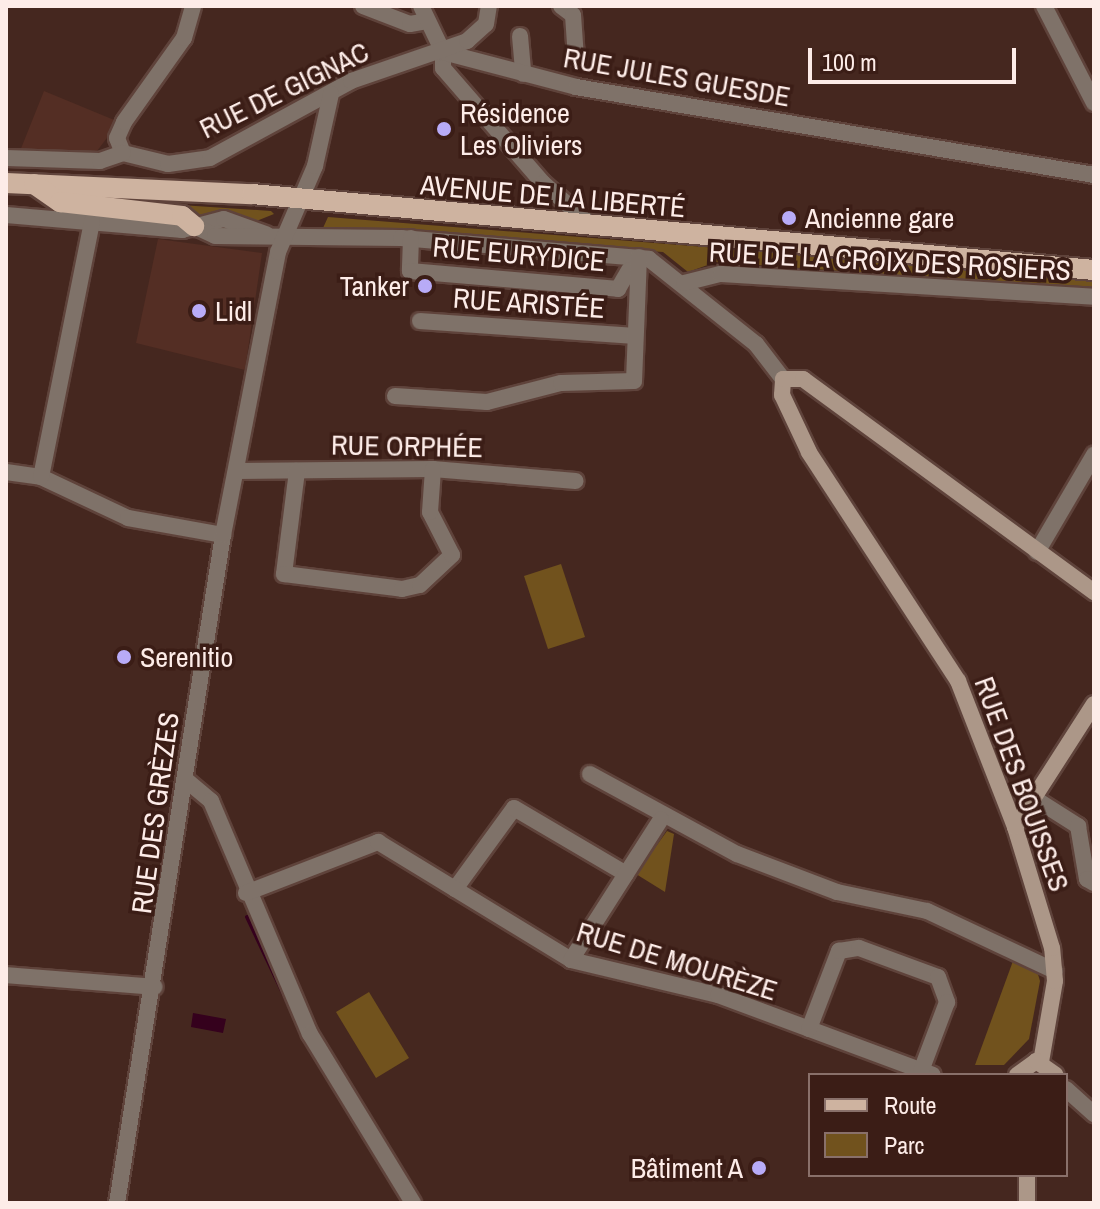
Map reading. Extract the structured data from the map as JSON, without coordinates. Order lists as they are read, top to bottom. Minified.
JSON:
{"streets":{"main road":["AVENUE DE LA LIBERTÉ"],"street":["RUE JULES GUESDE","RUE DE GIGNAC","RUE EURYDICE","RUE DE LA CROIX DES ROSIERS","RUE ARISTÉE","RUE ORPHÉE","RUE DES BOUISSES","RUE DES GRÈZES","RUE DE MOURÈZE"]},"crossings":[["RUE JULES GUESDE","RUE DE GIGNAC"],["RUE DE GIGNAC","RUE DES GRÈZES"],["AVENUE DE LA LIBERTÉ","RUE DES GRÈZES"],["RUE EURYDICE","RUE ARISTÉE"],["RUE ORPHÉE","RUE DES GRÈZES"]],"places":["Résidence Les Oliviers","Ancienne gare","Tanker","Lidl","Serenitio","Bâtiment A"],"legend":["Route","Parc"],"scale_bar":"100 m"}
